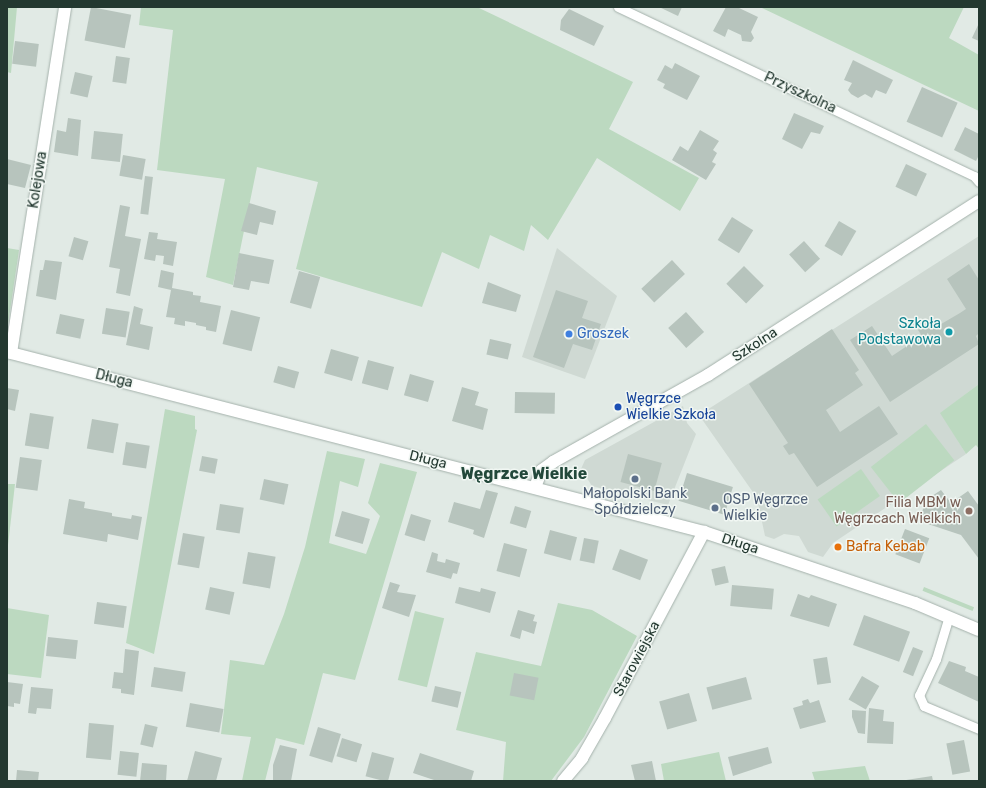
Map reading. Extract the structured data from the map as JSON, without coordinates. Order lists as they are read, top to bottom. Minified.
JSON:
{"streets":{"street":["Kolejowa","Szkolna","Długa","Starowiejska"],"lane":["Przyszkolna"]},"crossings":[["Kolejowa","Długa"],["Szkolna","Długa"],["Długa","Starowiejska"]],"districts":["Węgrzce Wielkie"],"places":["Szkoła Podstawowa","Groszek","Węgrzce Wielkie Szkoła","Małopolski Bank Spółdzielczy","OSP Węgrzce Wielkie","Filia MBM w Węgrzcach Wielkich","Bafra Kebab"]}
